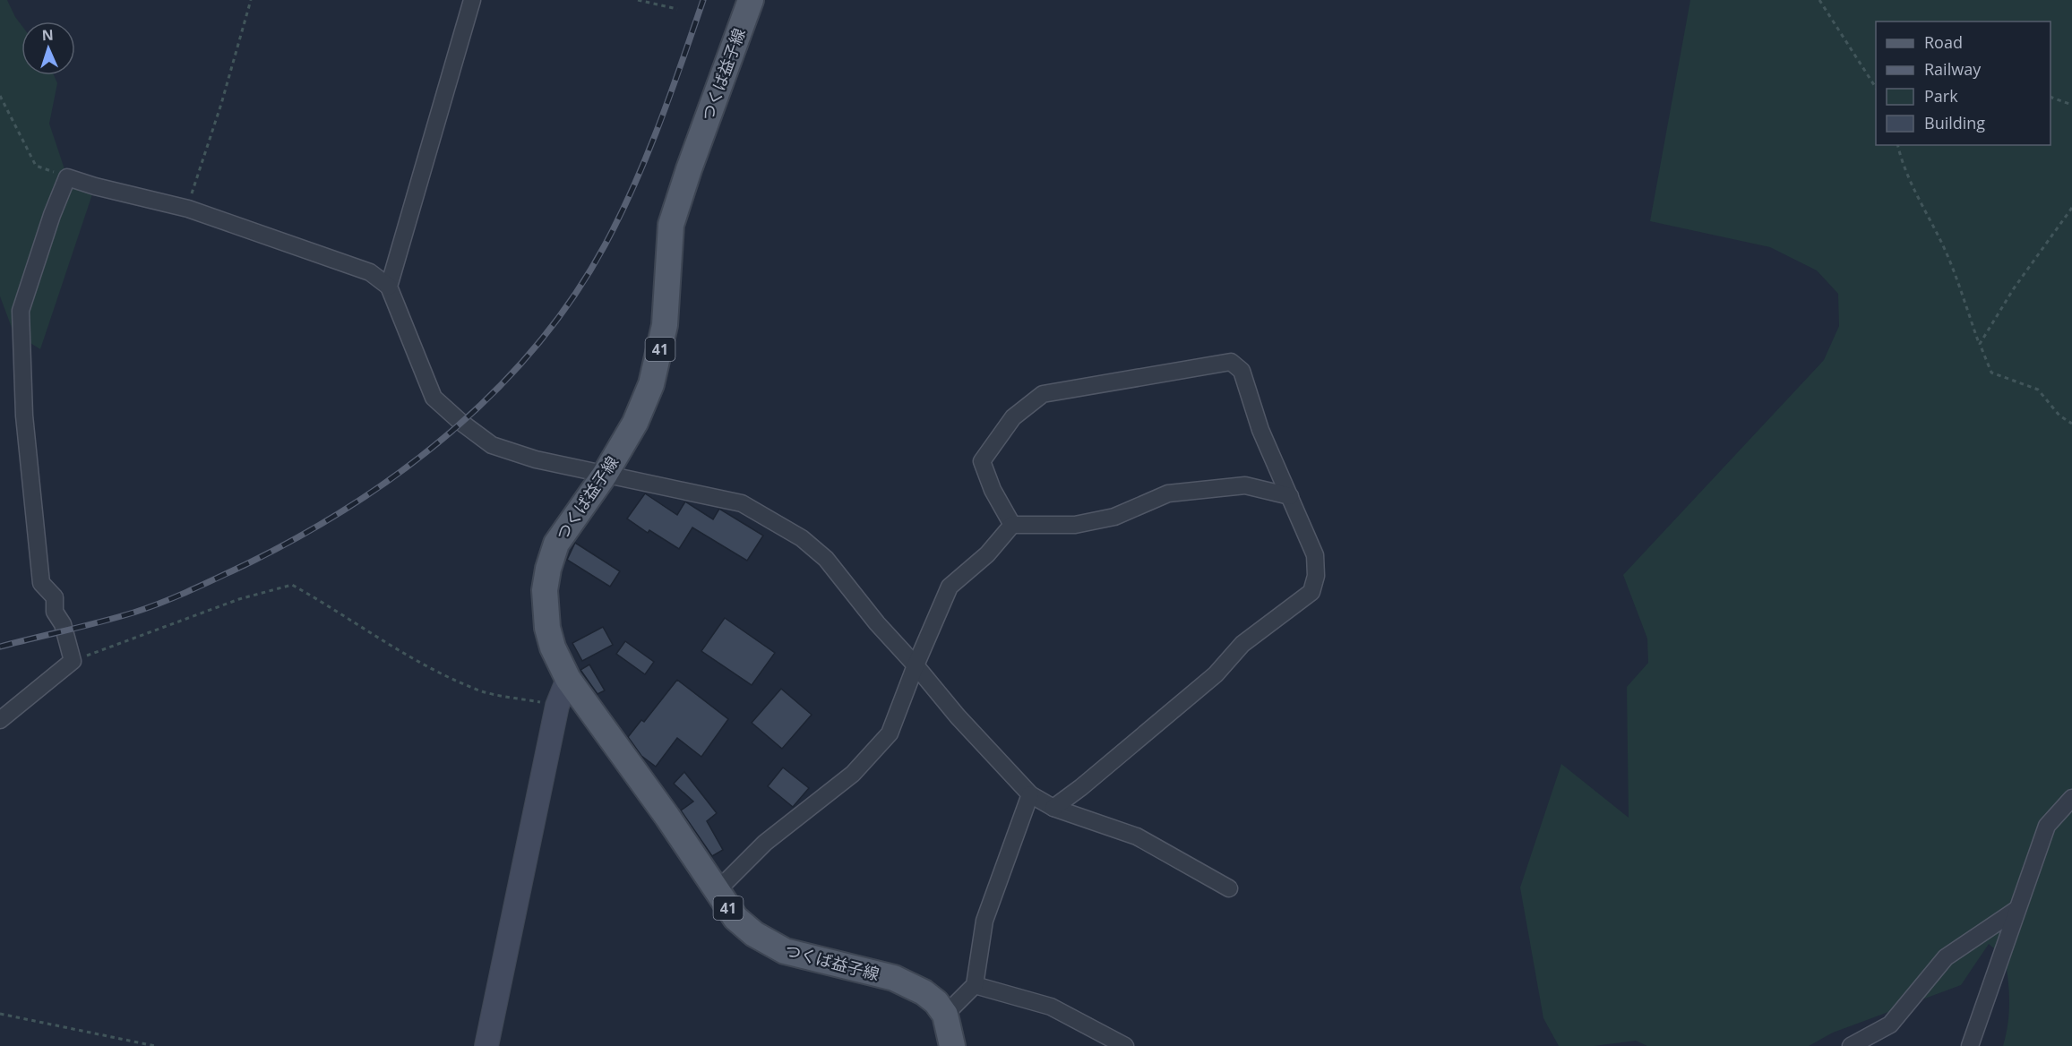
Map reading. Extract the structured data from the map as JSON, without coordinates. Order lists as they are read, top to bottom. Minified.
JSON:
{"streets":{"main road":["つくば益子線","41"]},"legend":["Road","Railway","Park","Building"],"north":"top"}
